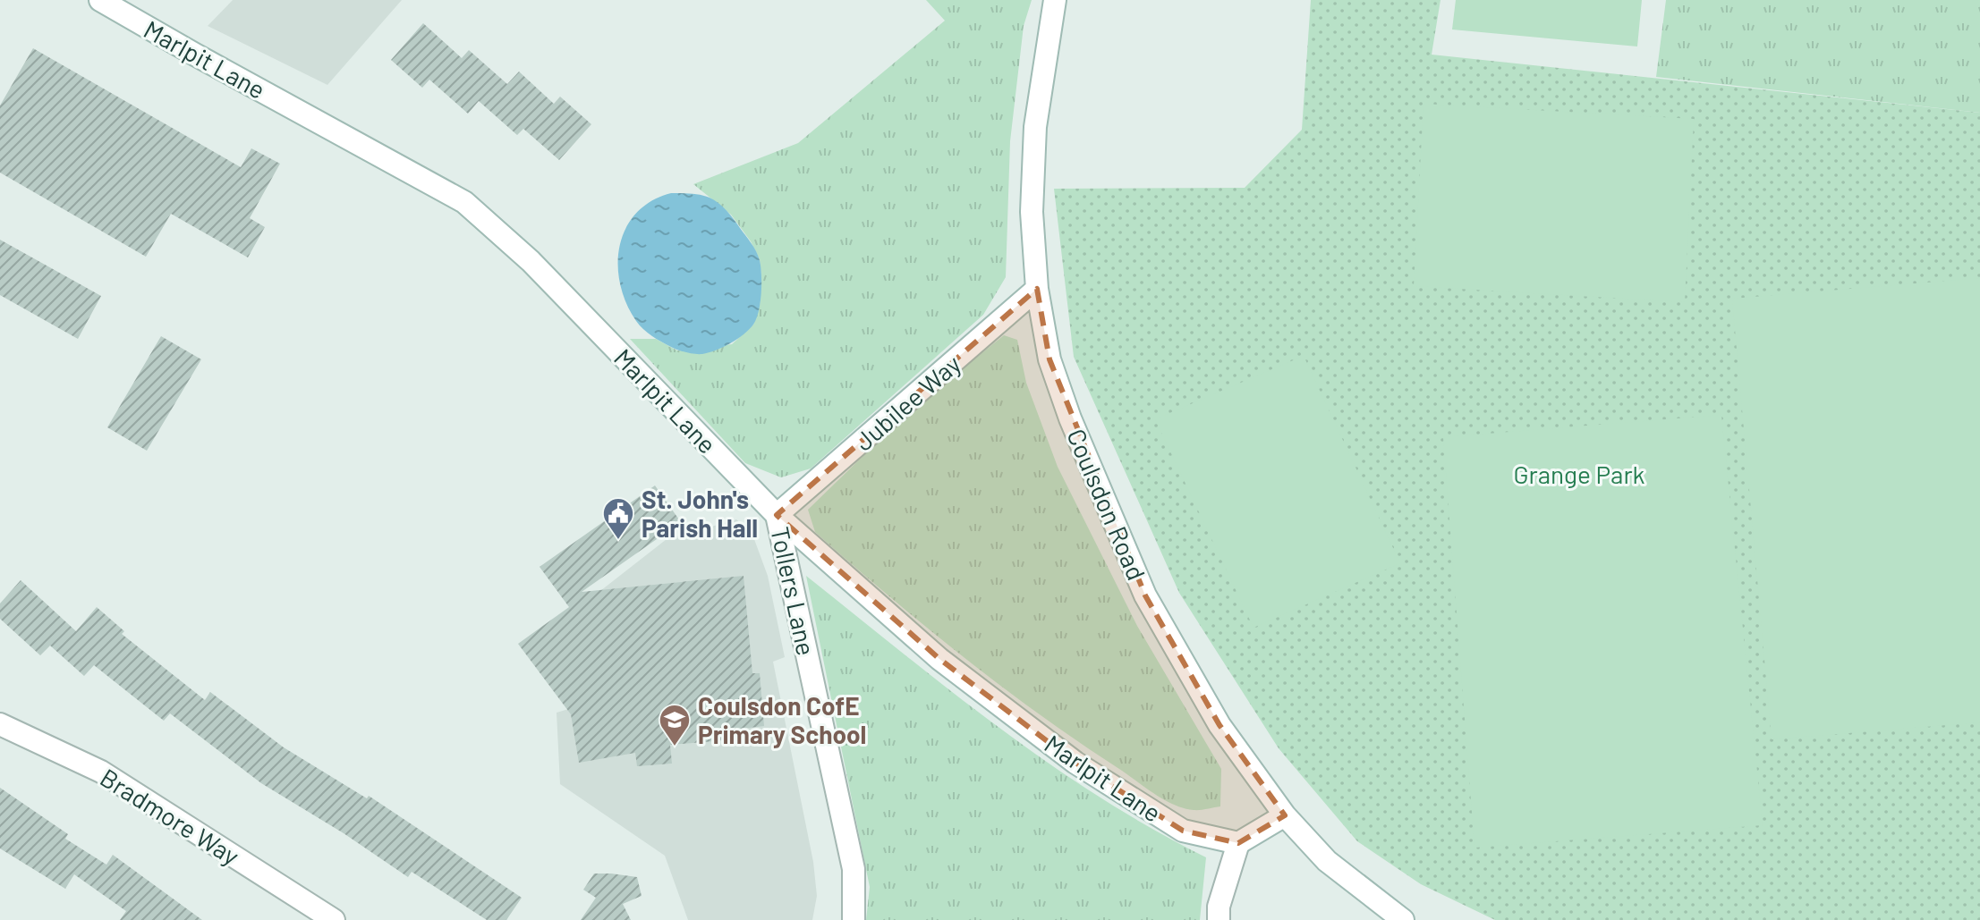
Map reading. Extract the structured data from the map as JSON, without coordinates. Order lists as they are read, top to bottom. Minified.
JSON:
{"streets":{"main road":["Marlpit Lane","Jubilee Way","Coulsdon Road","Tollers Lane","Bradmore Way"]},"crossings":[["Marlpit Lane","Jubilee Way"],["Marlpit Lane","Tollers Lane"],["Jubilee Way","Coulsdon Road"],["Jubilee Way","Tollers Lane"]],"parks":["Grange Park"],"places":{"public building":["St. John's Parish Hall"],"school or university":["Coulsdon CofE Primary School"]}}
